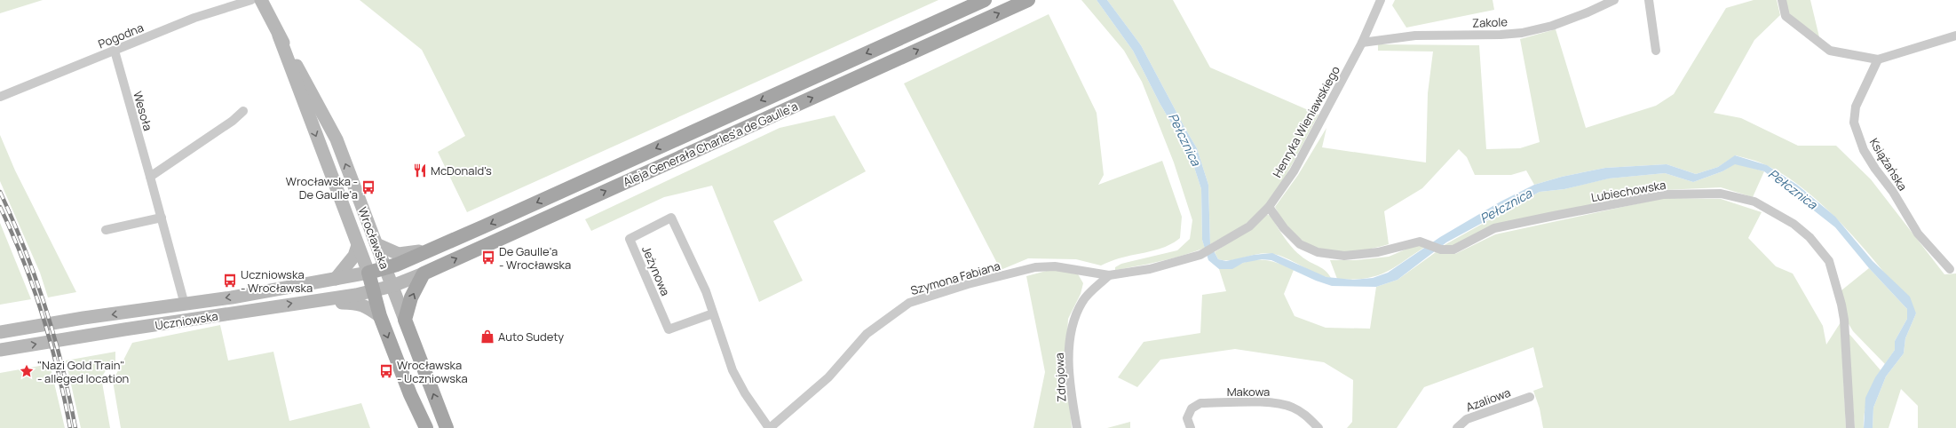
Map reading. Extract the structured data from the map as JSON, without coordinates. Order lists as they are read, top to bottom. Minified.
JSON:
{"streets":{"main road":["Aleja Generała Charles'a de Gaulle'a","Wrocławska","Uczniowska"],"street":["Zakole","Pogodna","Wesoła","Henryka Wieniawskiego","Książańska","Lubiechowska","Jeżynowa","Szymona Fabiana","Zdrojowa","Makowa","Azaliowa"]},"crossings":[["Zakole","Henryka Wieniawskiego"],["Pogodna","Wesoła"],["Wesoła","Uczniowska"],["Henryka Wieniawskiego","Lubiechowska"],["Henryka Wieniawskiego","Szymona Fabiana"],["Henryka Wieniawskiego","Zdrojowa"],["Aleja Generała Charles'a de Gaulle'a","Wrocławska"],["Aleja Generała Charles'a de Gaulle'a","Uczniowska"],["Wrocławska","Uczniowska"],["Jeżynowa","Szymona Fabiana"],["Szymona Fabiana","Zdrojowa"]],"water":["Pełcznica"],"places":{"restaurant":["McDonald's"],"bus stop":["Wrocławska - De Gaulle'a","De Gaulle'a - Wrocławska","Uczniowska - Wrocławska","Wrocławska - Uczniowska"],"shop":["Auto Sudety"],"place":["\"Nazi Gold Train\" - alleged location"]}}
